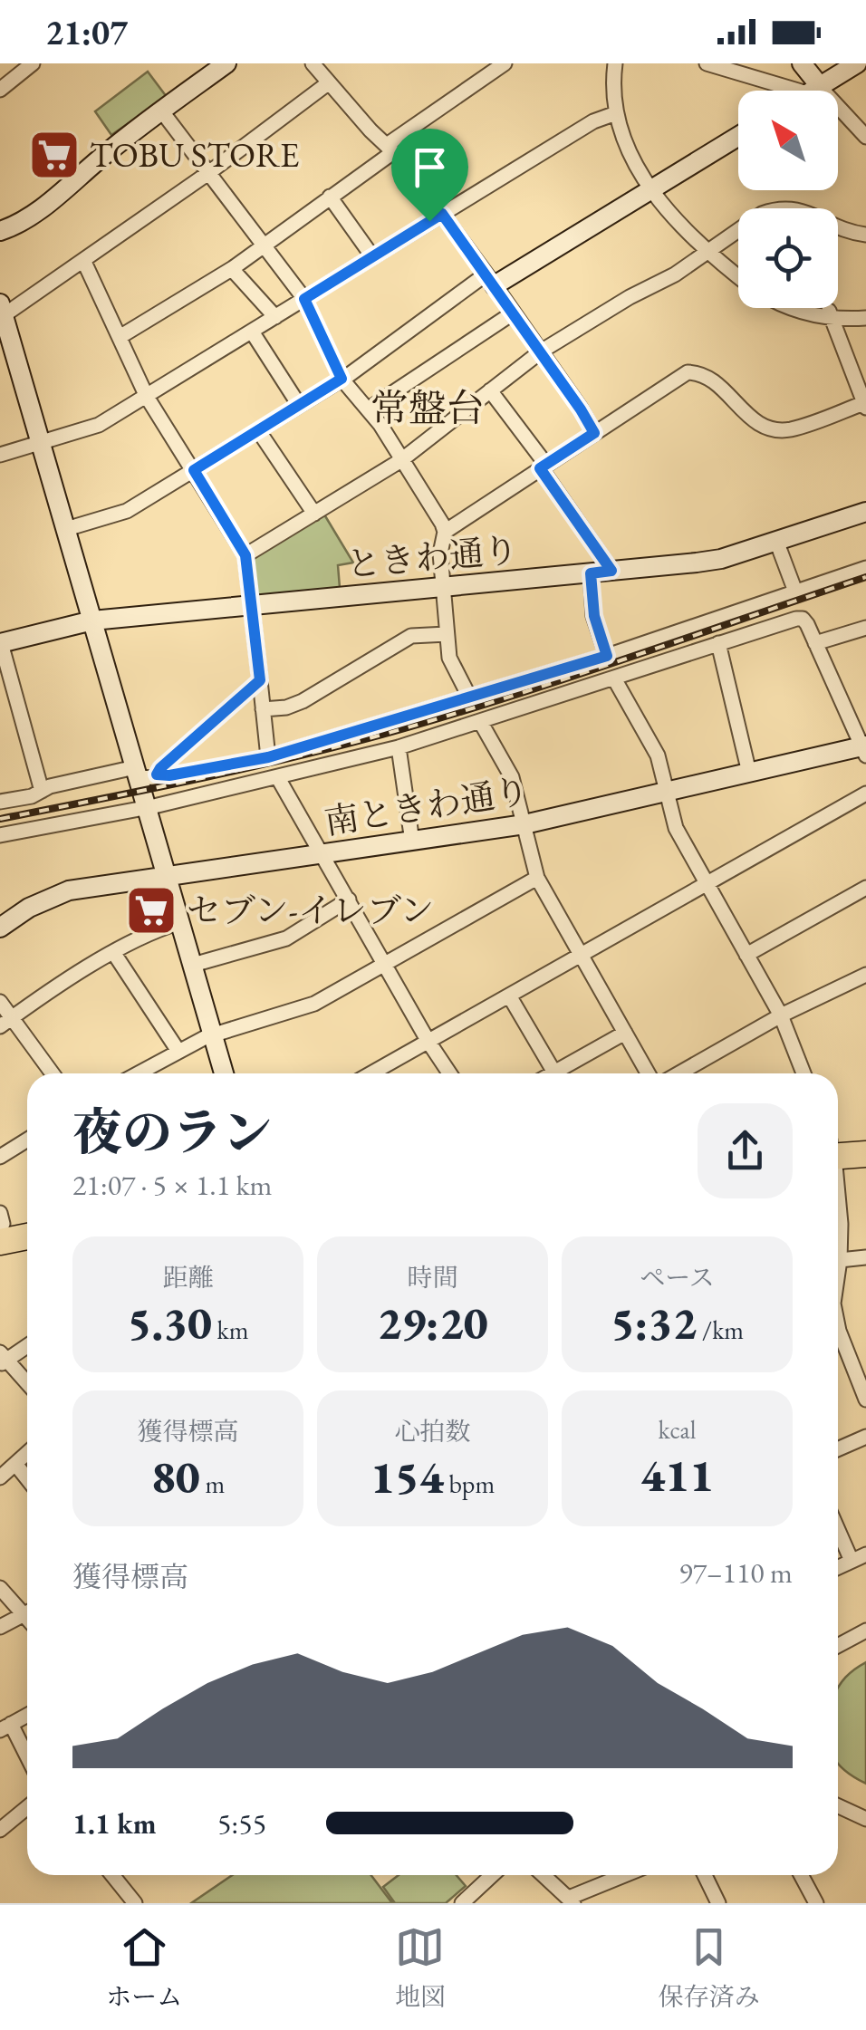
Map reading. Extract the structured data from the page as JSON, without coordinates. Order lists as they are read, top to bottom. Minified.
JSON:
{"streets":{"street":["ときわ通り","南ときわ通り"]},"districts":["常盤台"],"places":{"supermarket":["TOBU STORE","セブン-イレブン"]},"north":"top left","page":{"status":"21:07","heading":["夜のラン","21:07 · 5 × 1.1 km"],"stats":[["距離","5.30 km"],["時間","29:20"],["ペース","5:32 /km"],["獲得標高","80 m"],["心拍数","154 bpm"],["kcal","411"]],"chart":["獲得標高","97–110 m"],"list":[{"name":"1.1 km","note":"5:55"}],"tabs":["ホーム","地図","保存済み"]}}
